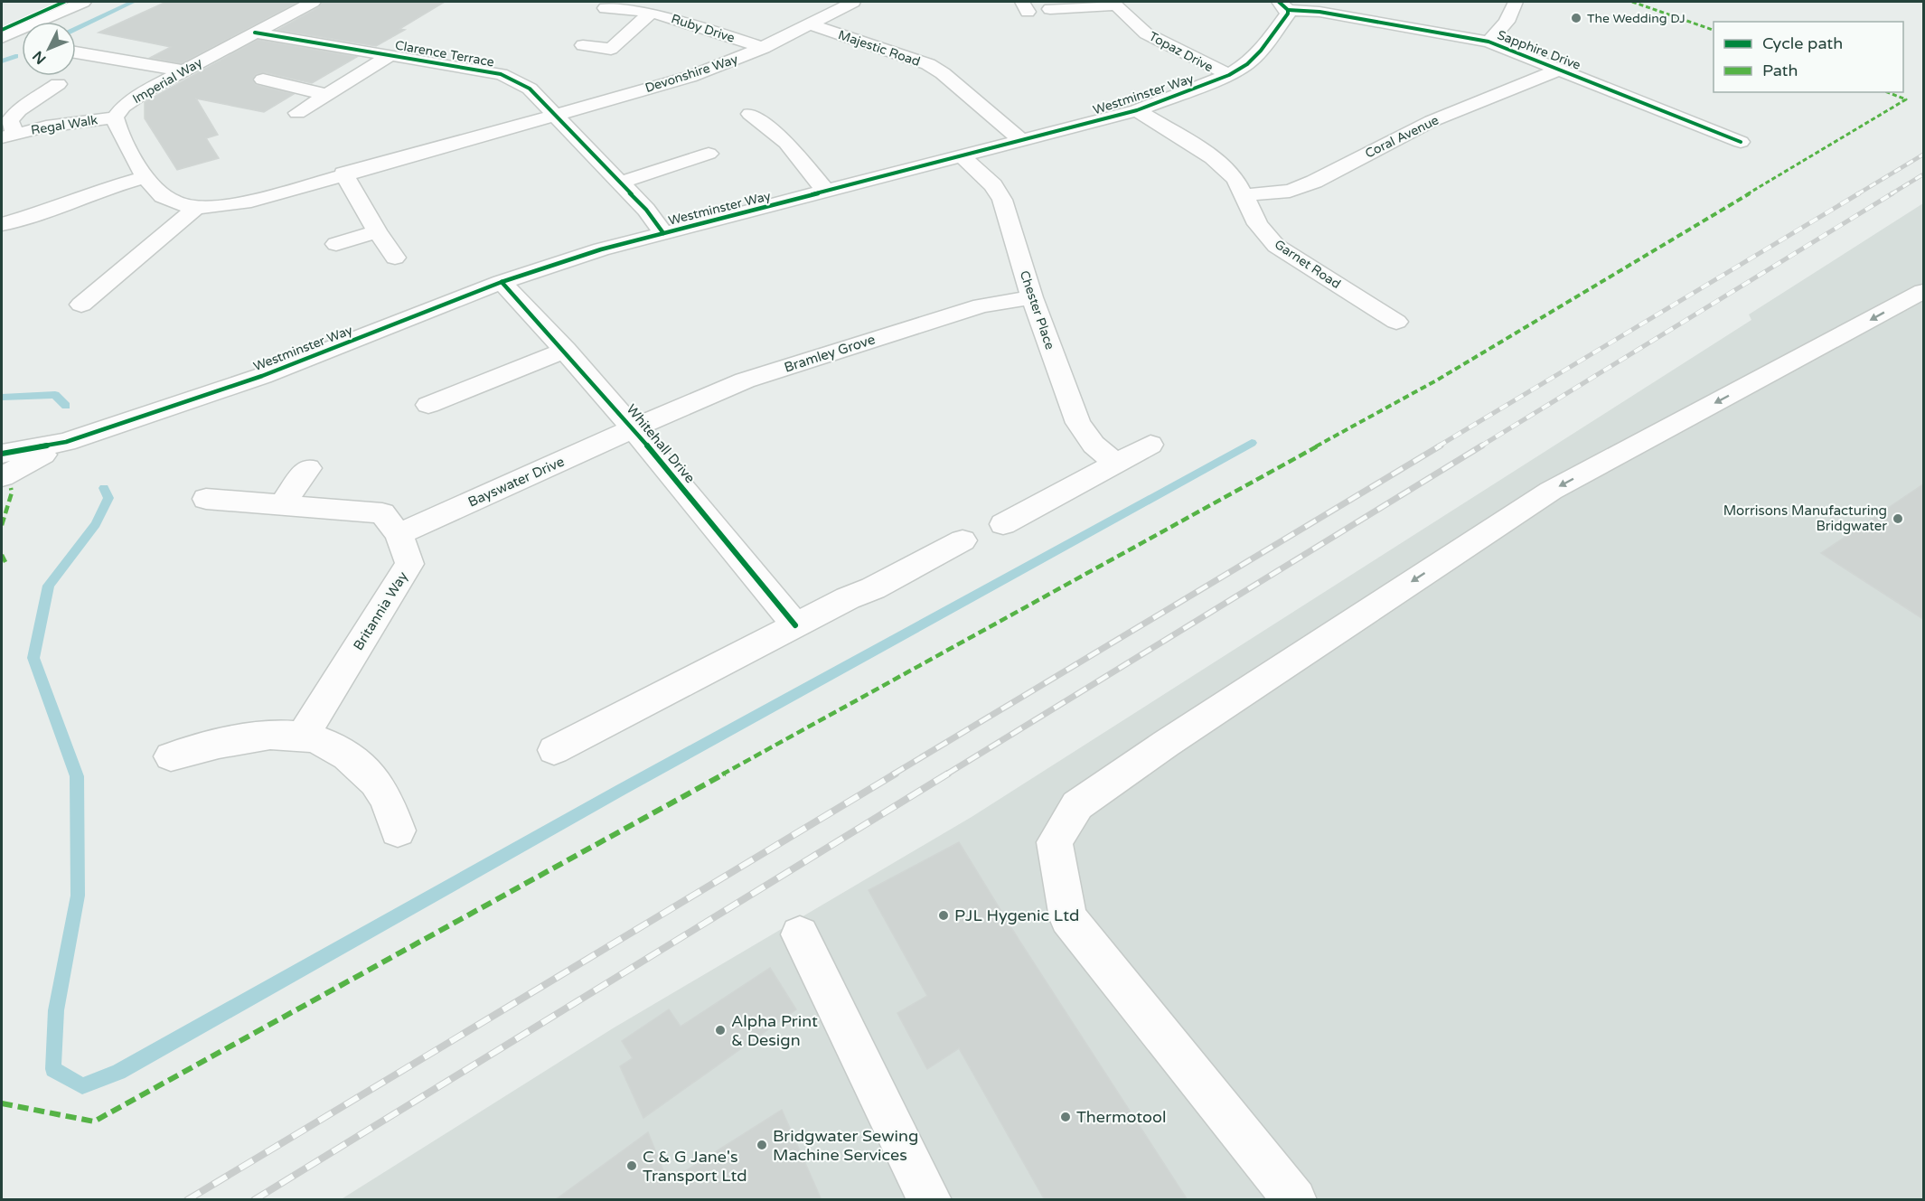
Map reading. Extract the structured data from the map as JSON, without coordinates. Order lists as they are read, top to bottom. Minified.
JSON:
{"streets":{"street":["Ruby Drive","Majestic Road","Sapphire Drive","Topaz Drive","Clarence Terrace","Devonshire Way","Imperial Way","Westminster Way","Regal Walk","Coral Avenue","Garnet Road","Chester Place","Bramley Grove","Whitehall Drive","Bayswater Drive","Britannia Way"]},"crossings":[["Ruby Drive","Devonshire Way"],["Majestic Road","Devonshire Way"],["Majestic Road","Westminster Way"],["Sapphire Drive","Westminster Way"],["Sapphire Drive","Coral Avenue"],["Topaz Drive","Westminster Way"],["Clarence Terrace","Devonshire Way"],["Clarence Terrace","Imperial Way"],["Clarence Terrace","Westminster Way"],["Imperial Way","Regal Walk"],["Westminster Way","Garnet Road"],["Westminster Way","Chester Place"],["Westminster Way","Whitehall Drive"],["Coral Avenue","Garnet Road"],["Chester Place","Bramley Grove"],["Bramley Grove","Whitehall Drive"],["Bramley Grove","Bayswater Drive"],["Whitehall Drive","Bayswater Drive"],["Bayswater Drive","Britannia Way"]],"places":["The Wedding DJ","Morrisons Manufacturing Bridgwater","PJL Hygenic Ltd","Alpha Print & Design","Thermotool","Bridgwater Sewing Machine Services","C & G Jane's Transport Ltd"],"legend":["Cycle path","Path"],"north":"bottom left"}
